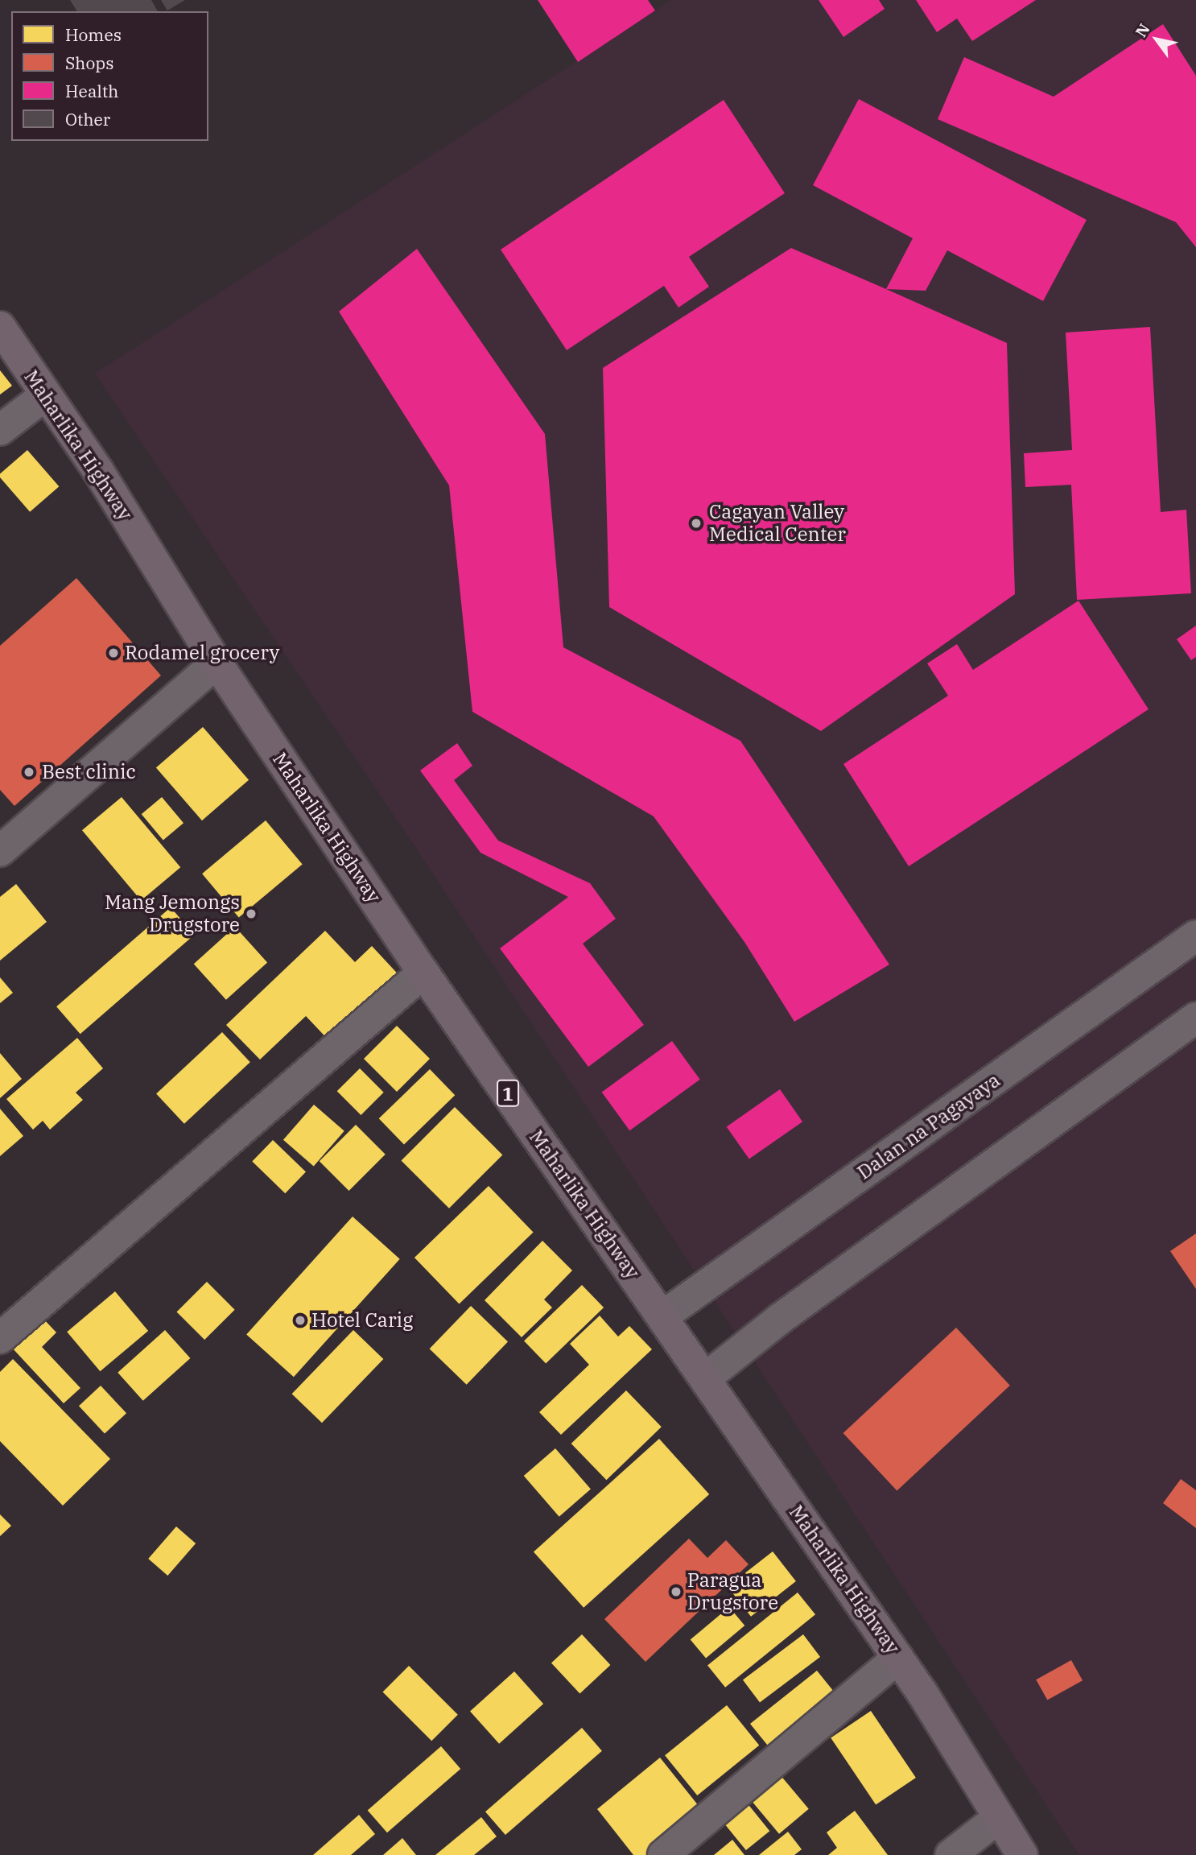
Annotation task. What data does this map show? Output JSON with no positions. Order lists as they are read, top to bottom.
{
  "streets": {
    "highway": ["Maharlika Highway", "1"],
    "street": ["Dalan na Pagayaya"]
  },
  "crossings": [
    ["Maharlika Highway", "Dalan na Pagayaya"]
  ],
  "places": [
    "Cagayan Valley Medical Center",
    "Rodamel grocery",
    "Best clinic",
    "Mang Jemongs Drugstore",
    "Hotel Carig",
    "Paragua Drugstore"
  ],
  "legend": [
    "Homes",
    "Shops",
    "Health",
    "Other"
  ],
  "north": "top left"
}
